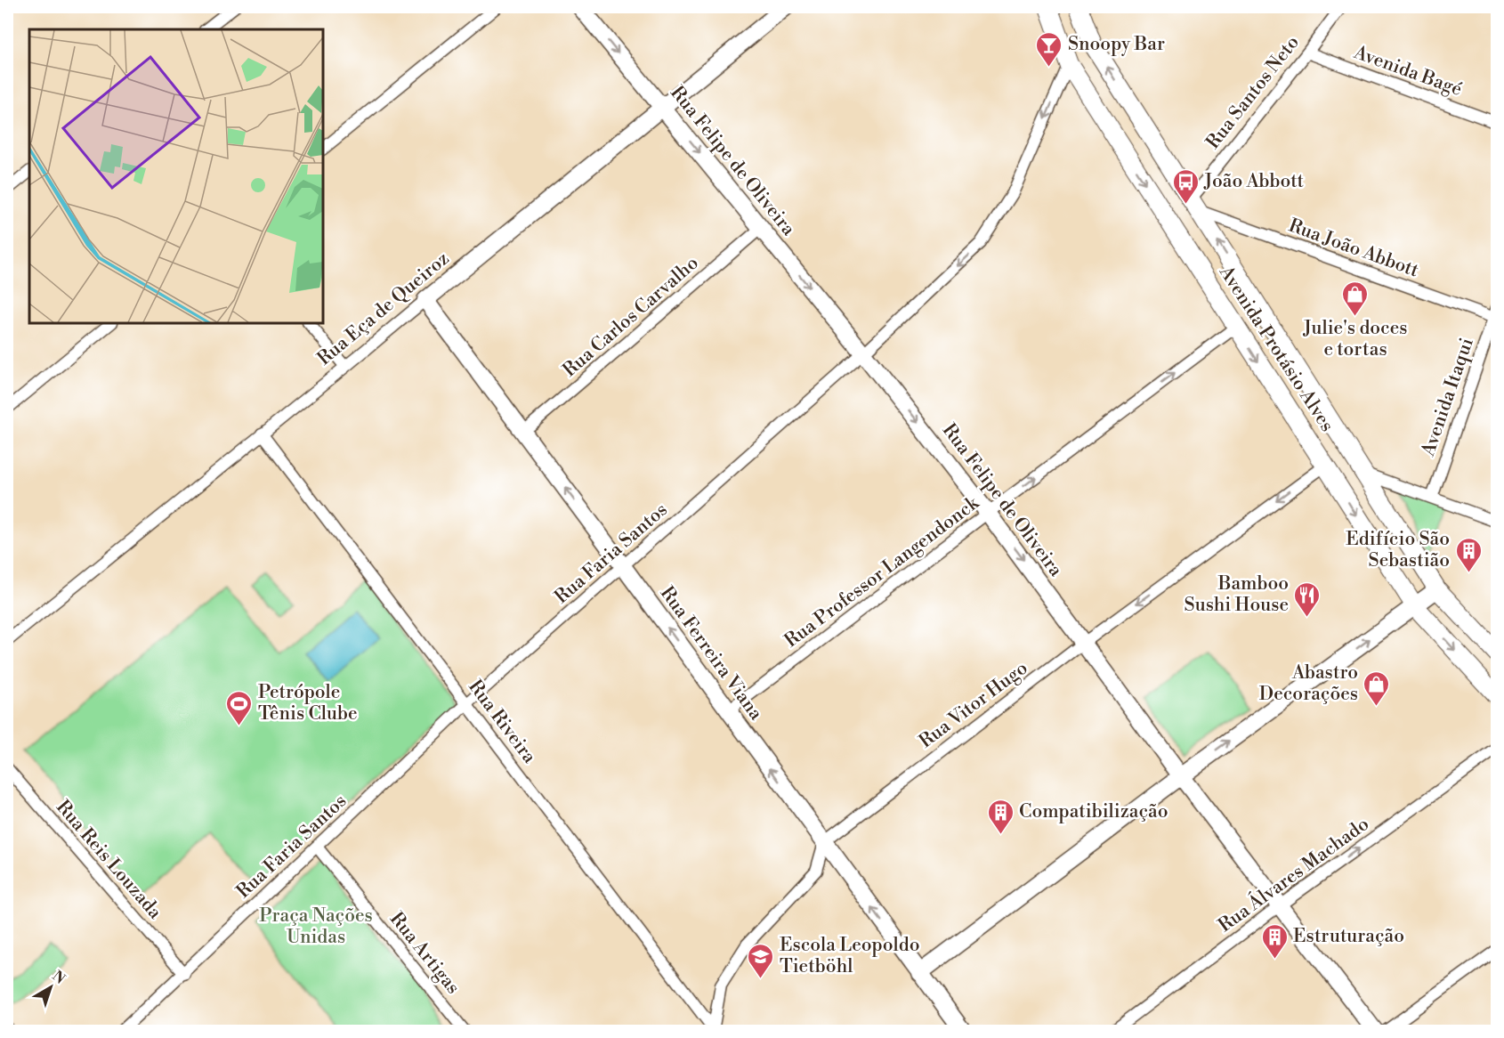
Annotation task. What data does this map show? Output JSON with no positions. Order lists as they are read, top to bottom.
{
  "streets": {
    "main road": ["Avenida Protásio Alves"],
    "street": [
      "Avenida Bagé",
      "Rua Santos Neto",
      "Rua Felipe de Oliveira",
      "Rua João Abbott",
      "Rua Eça de Queiroz",
      "Rua Carlos Carvalho",
      "Avenida Itaqui",
      "Rua Faria Santos",
      "Rua Professor Langendonck",
      "Rua Ferreira Viana",
      "Rua Vitor Hugo",
      "Rua Riveira",
      "Rua Reis Louzada",
      "Rua Álvares Machado",
      "Rua Artigas"
    ]
  },
  "crossings": [
    ["Avenida Bagé", "Rua Santos Neto"],
    ["Rua Santos Neto", "Rua João Abbott"],
    ["Rua Santos Neto", "Avenida Protásio Alves"],
    ["Rua Felipe de Oliveira", "Rua Eça de Queiroz"],
    ["Rua Felipe de Oliveira", "Rua Carlos Carvalho"],
    ["Rua Felipe de Oliveira", "Rua Faria Santos"],
    ["Rua Felipe de Oliveira", "Rua Professor Langendonck"],
    ["Rua Felipe de Oliveira", "Rua Vitor Hugo"],
    ["Rua Felipe de Oliveira", "Rua Álvares Machado"],
    ["Rua João Abbott", "Avenida Protásio Alves"],
    ["Rua João Abbott", "Avenida Itaqui"],
    ["Rua Eça de Queiroz", "Rua Ferreira Viana"],
    ["Rua Eça de Queiroz", "Rua Riveira"],
    ["Rua Carlos Carvalho", "Rua Ferreira Viana"],
    ["Avenida Protásio Alves", "Rua Faria Santos"],
    ["Avenida Protásio Alves", "Rua Professor Langendonck"],
    ["Avenida Protásio Alves", "Rua Vitor Hugo"],
    ["Rua Faria Santos", "Rua Ferreira Viana"],
    ["Rua Faria Santos", "Rua Riveira"],
    ["Rua Faria Santos", "Rua Reis Louzada"],
    ["Rua Faria Santos", "Rua Artigas"],
    ["Rua Professor Langendonck", "Rua Ferreira Viana"],
    ["Rua Ferreira Viana", "Rua Vitor Hugo"]
  ],
  "one_way": [
    "Rua Felipe de Oliveira",
    "Rua Professor Langendonck",
    "Rua Ferreira Viana",
    "Rua Vitor Hugo",
    "Rua Álvares Machado"
  ],
  "parks": ["Praça Nações Unidas"],
  "places": {
    "bar": ["Snoopy Bar"],
    "bus stop": ["João Abbott"],
    "shop": ["Julie's doces e tortas", "Abastro Decorações"],
    "building": ["Edifício São Sebastião", "Compatibilização", "Estruturação"],
    "restaurant": ["Bamboo Sushi House"],
    "sports": ["Petrópole Tênis Clube"],
    "school or university": ["Escola Leopoldo Tietböhl"]
  },
  "north": "top right"
}
